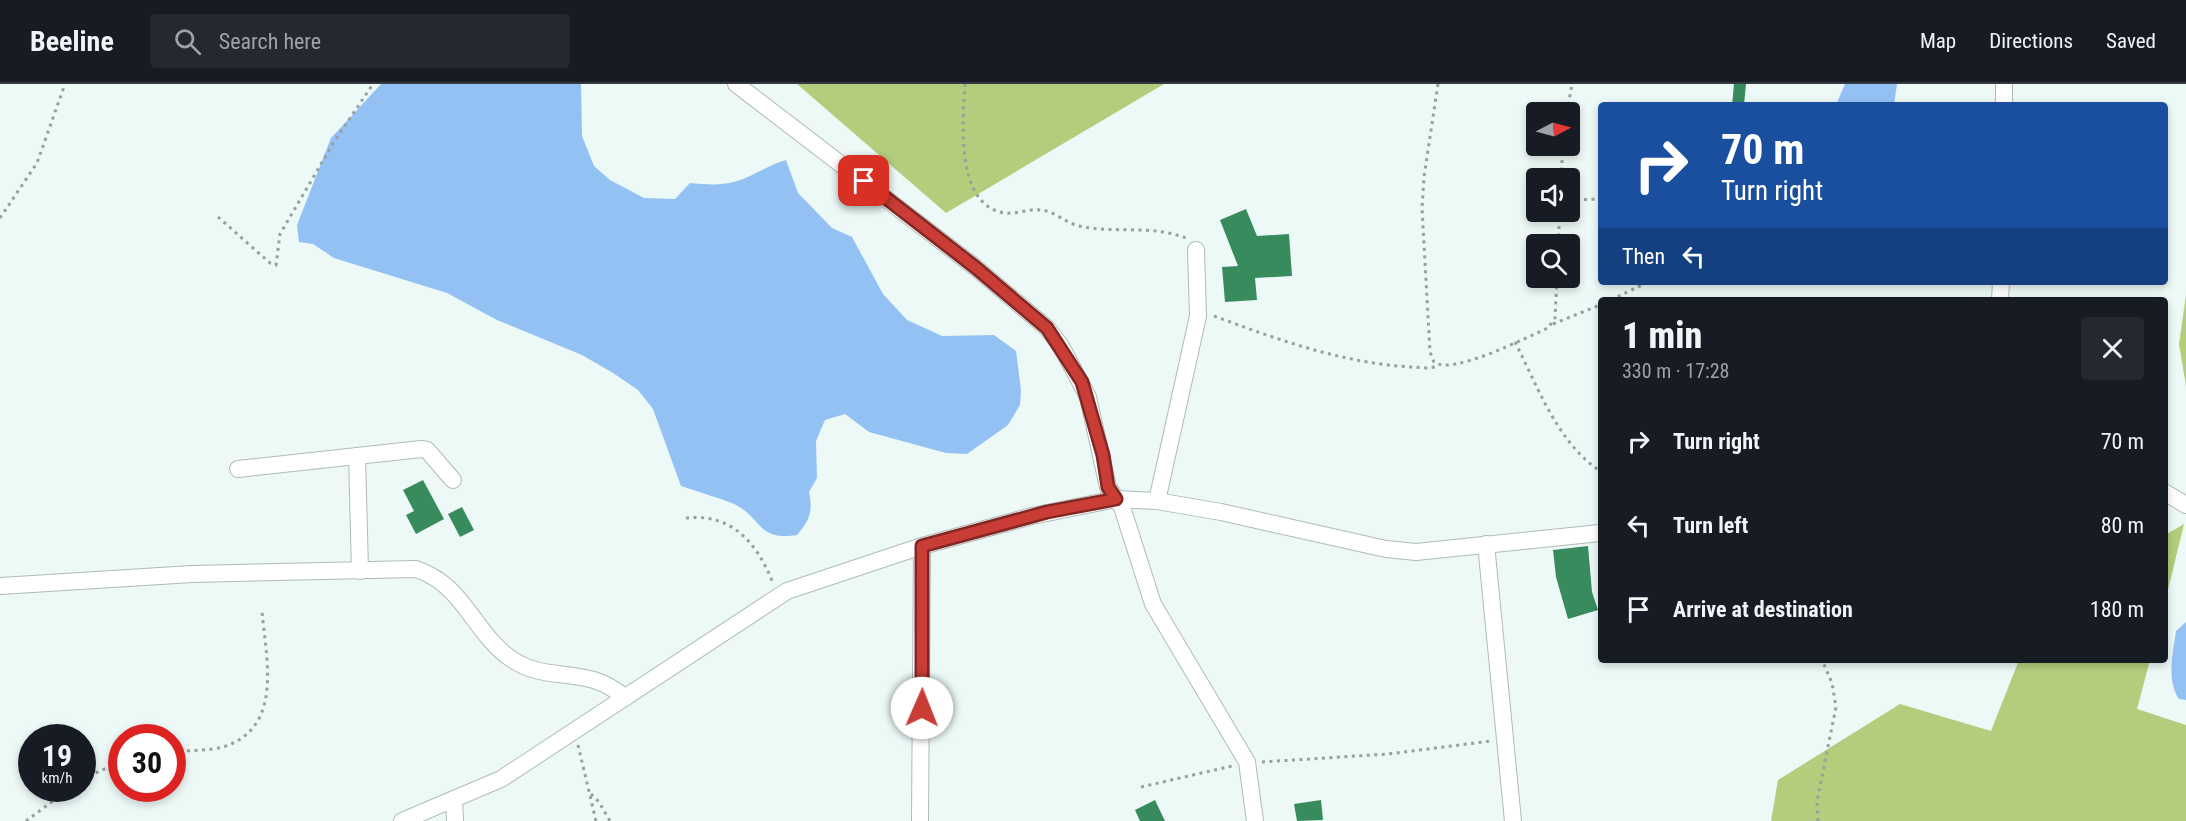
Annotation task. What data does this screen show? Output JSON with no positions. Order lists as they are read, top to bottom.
{
  "north": "right",
  "page": {
    "header": "Beeline",
    "search": "Search here",
    "nav": ["Map", "Directions", "Saved"],
    "turn": ["70 m", "Turn right"],
    "then": "Then",
    "heading": ["1 min", "330 m · 17:28"],
    "list": [
      {
        "name": "Turn right",
        "value": "70 m"
      },
      {
        "name": "Turn left",
        "value": "80 m"
      },
      {
        "name": "Arrive at destination",
        "value": "180 m"
      }
    ],
    "speed": "19 km/h",
    "limit": "30"
  }
}
